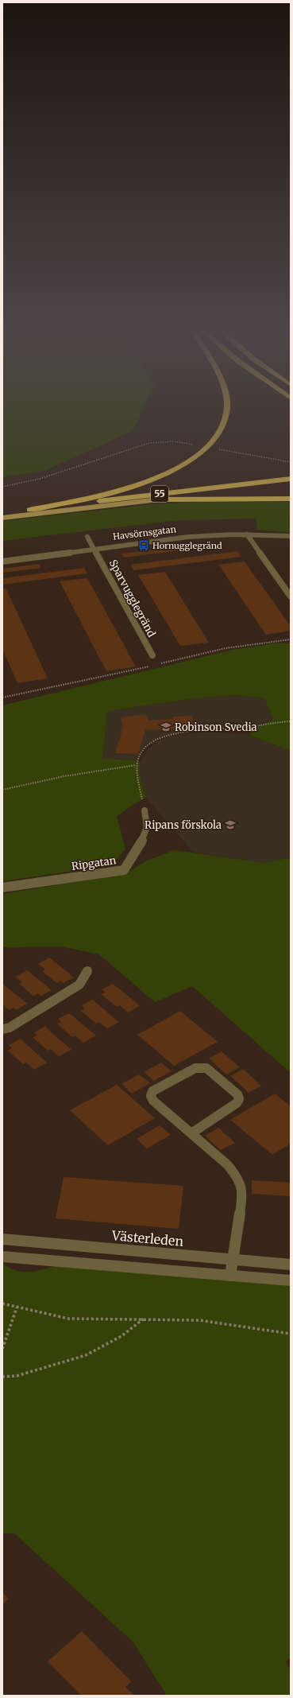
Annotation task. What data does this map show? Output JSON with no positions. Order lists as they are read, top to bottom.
{
  "streets": {
    "highway": ["55"],
    "street": [
      "Havsörnsgatan",
      "Sparvugglegränd",
      "Ripgatan",
      "Västerleden"
    ]
  },
  "crossings": [
    ["Havsörnsgatan", "Sparvugglegränd"]
  ],
  "places": {
    "bus stop": ["Hornugglegränd"],
    "school or university": ["Robinson Svedia", "Ripans förskola"]
  }
}
